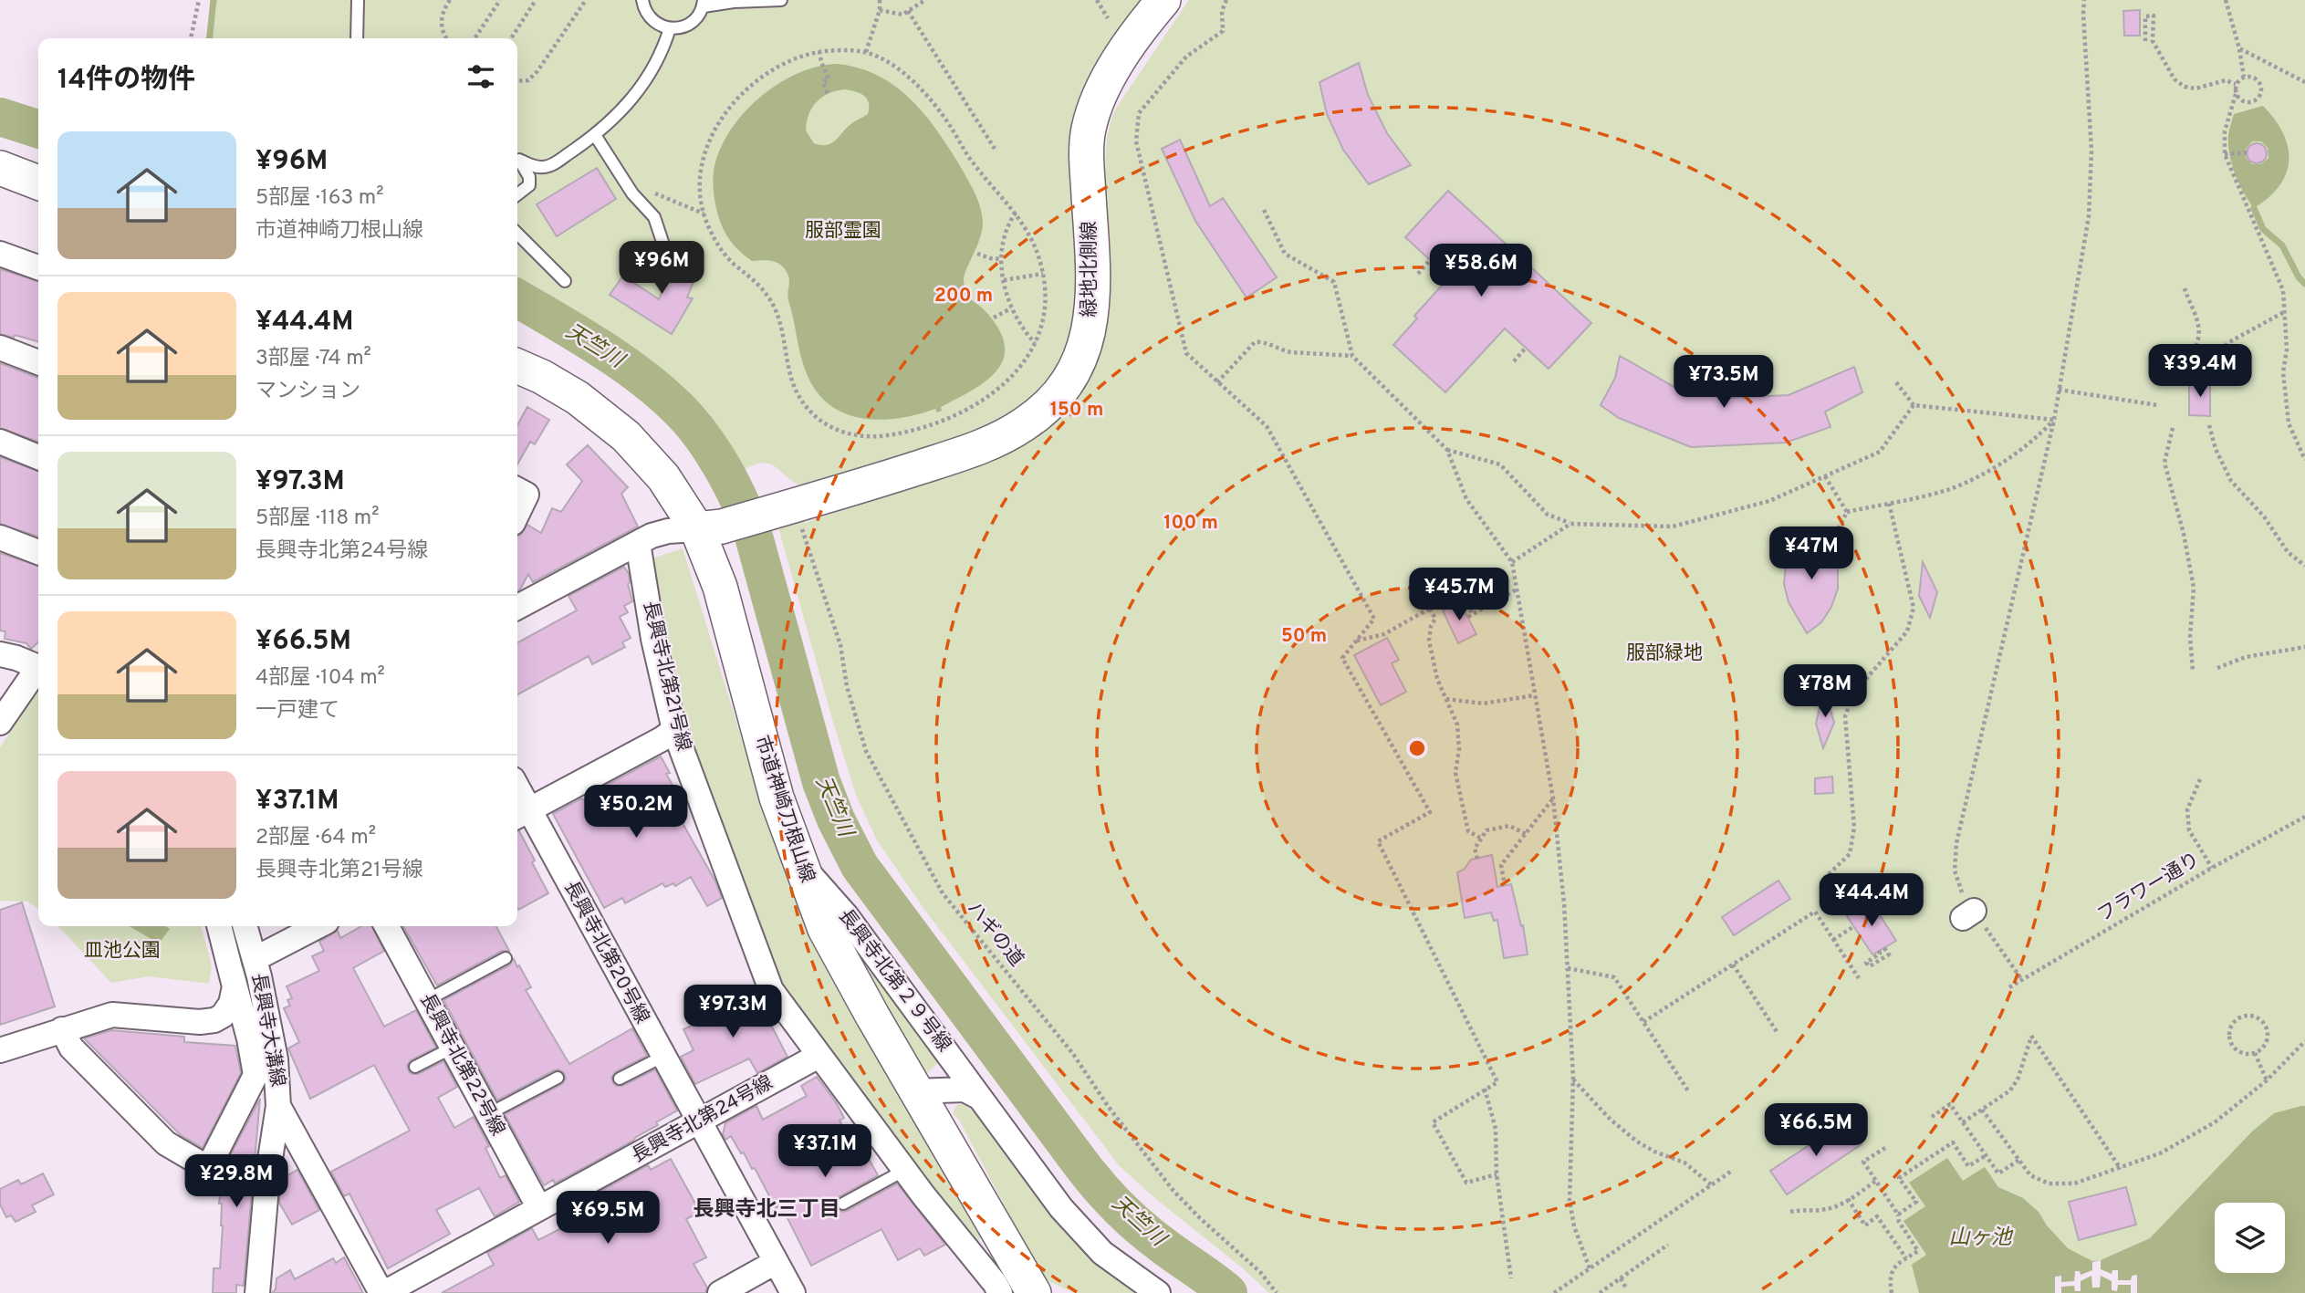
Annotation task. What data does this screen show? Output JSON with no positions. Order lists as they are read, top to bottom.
{
  "streets": {
    "street": [
      "緑地北側線",
      "長興寺北第21号線",
      "市道神崎刀根山線",
      "長興寺北第20号線",
      "長興寺北第２９号線",
      "長興寺大溝線",
      "長興寺北第22号線",
      "長興寺北第24号線"
    ],
    "path": ["フラワー通り", "ハギの道"]
  },
  "crossings": [
    ["緑地北側線", "市道神崎刀根山線"],
    ["長興寺北第21号線", "市道神崎刀根山線"],
    ["長興寺北第21号線", "長興寺北第24号線"],
    ["市道神崎刀根山線", "長興寺北第２９号線"],
    ["長興寺北第20号線", "長興寺北第24号線"],
    ["長興寺北第22号線", "長興寺北第24号線"]
  ],
  "districts": ["長興寺北三丁目"],
  "water": ["天竺川", "山ヶ池"],
  "parks": ["服部霊園", "服部緑地", "皿池公園"],
  "page": {
    "heading": "14件の物件",
    "list": [
      {
        "name": "¥96M",
        "note": "5部屋 · 163 m² · 市道神崎刀根山線"
      },
      {
        "name": "¥44.4M",
        "note": "3部屋 · 74 m² · マンション"
      },
      {
        "name": "¥97.3M",
        "note": "5部屋 · 118 m² · 長興寺北第24号線"
      },
      {
        "name": "¥66.5M",
        "note": "4部屋 · 104 m² · 一戸建て"
      },
      {
        "name": "¥37.1M",
        "note": "2部屋 · 64 m² · 長興寺北第21号線"
      }
    ],
    "price": [
      "¥96M",
      "¥58.6M",
      "¥39.4M",
      "¥73.5M",
      "¥47M",
      "¥45.7M",
      "¥78M",
      "¥50.2M",
      "¥44.4M",
      "¥97.3M",
      "¥66.5M",
      "¥37.1M",
      "¥29.8M",
      "¥69.5M"
    ]
  },
  "rings": [
    "200 m",
    "150 m",
    "100 m",
    "50 m"
  ]
}
